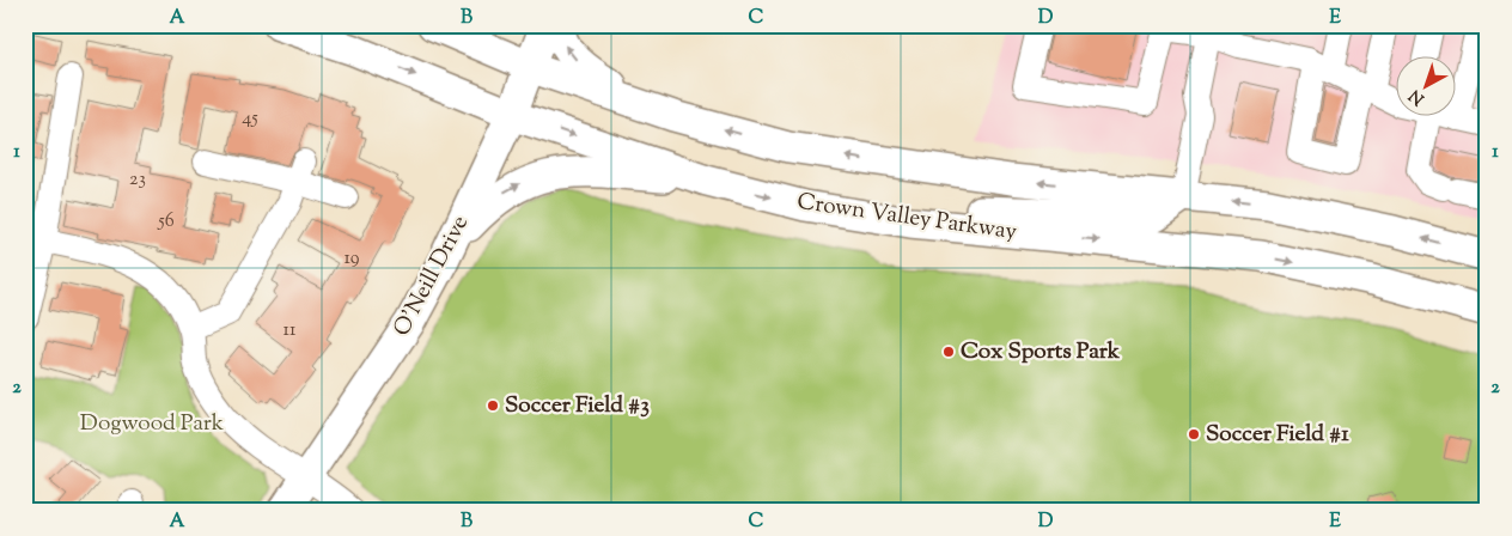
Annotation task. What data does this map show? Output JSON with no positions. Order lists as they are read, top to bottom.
{
  "streets": {
    "main road": ["Crown Valley Parkway", "O'Neill Drive"]
  },
  "crossings": [
    ["Crown Valley Parkway", "O'Neill Drive"]
  ],
  "parks": ["Dogwood Park"],
  "places": ["Cox Sports Park", "Soccer Field #3", "Soccer Field #1"],
  "house_numbers": [
    "45",
    "23",
    "56",
    "19",
    "11"
  ],
  "north": "bottom left",
  "grid": {
    "columns": [
      "A",
      "B",
      "C",
      "D",
      "E"
    ],
    "rows": ["1", "2"]
  }
}
